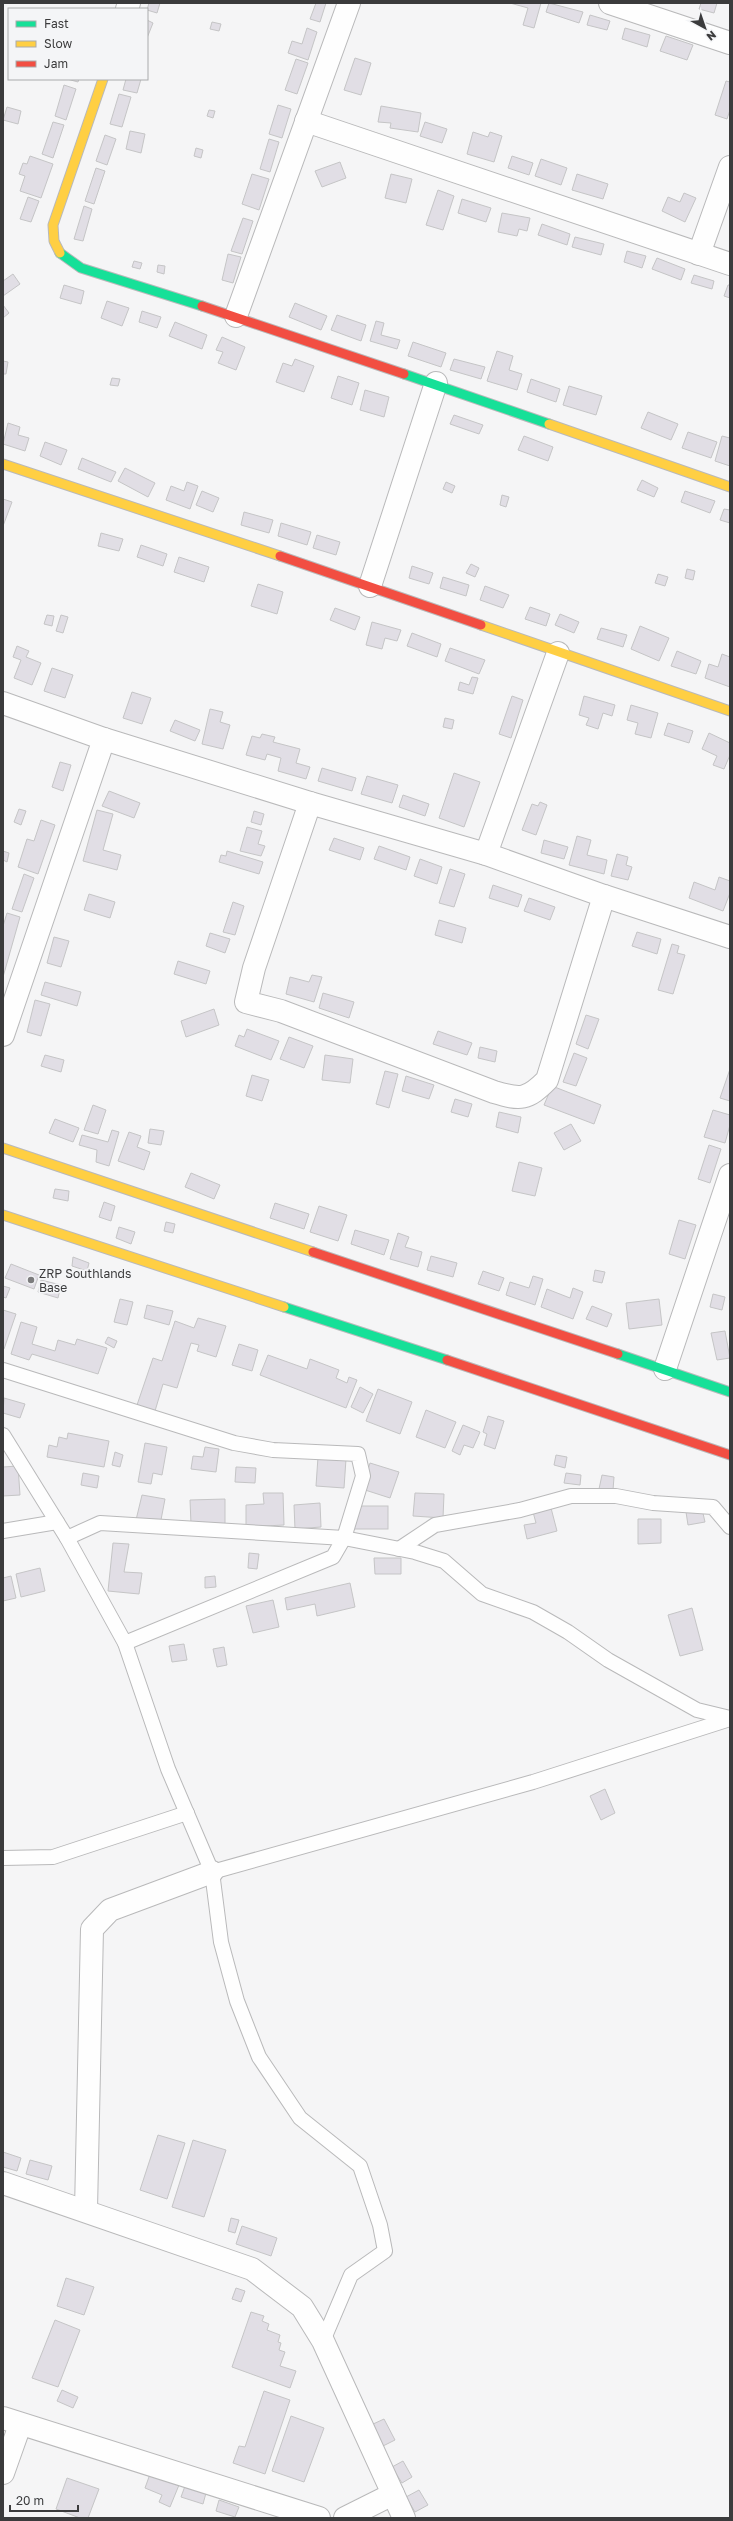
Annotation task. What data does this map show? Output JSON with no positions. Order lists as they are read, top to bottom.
{
  "places": ["ZRP Southlands Base"],
  "legend": ["Fast", "Slow", "Jam"],
  "scale_bar": "20 m",
  "north": "bottom right"
}
